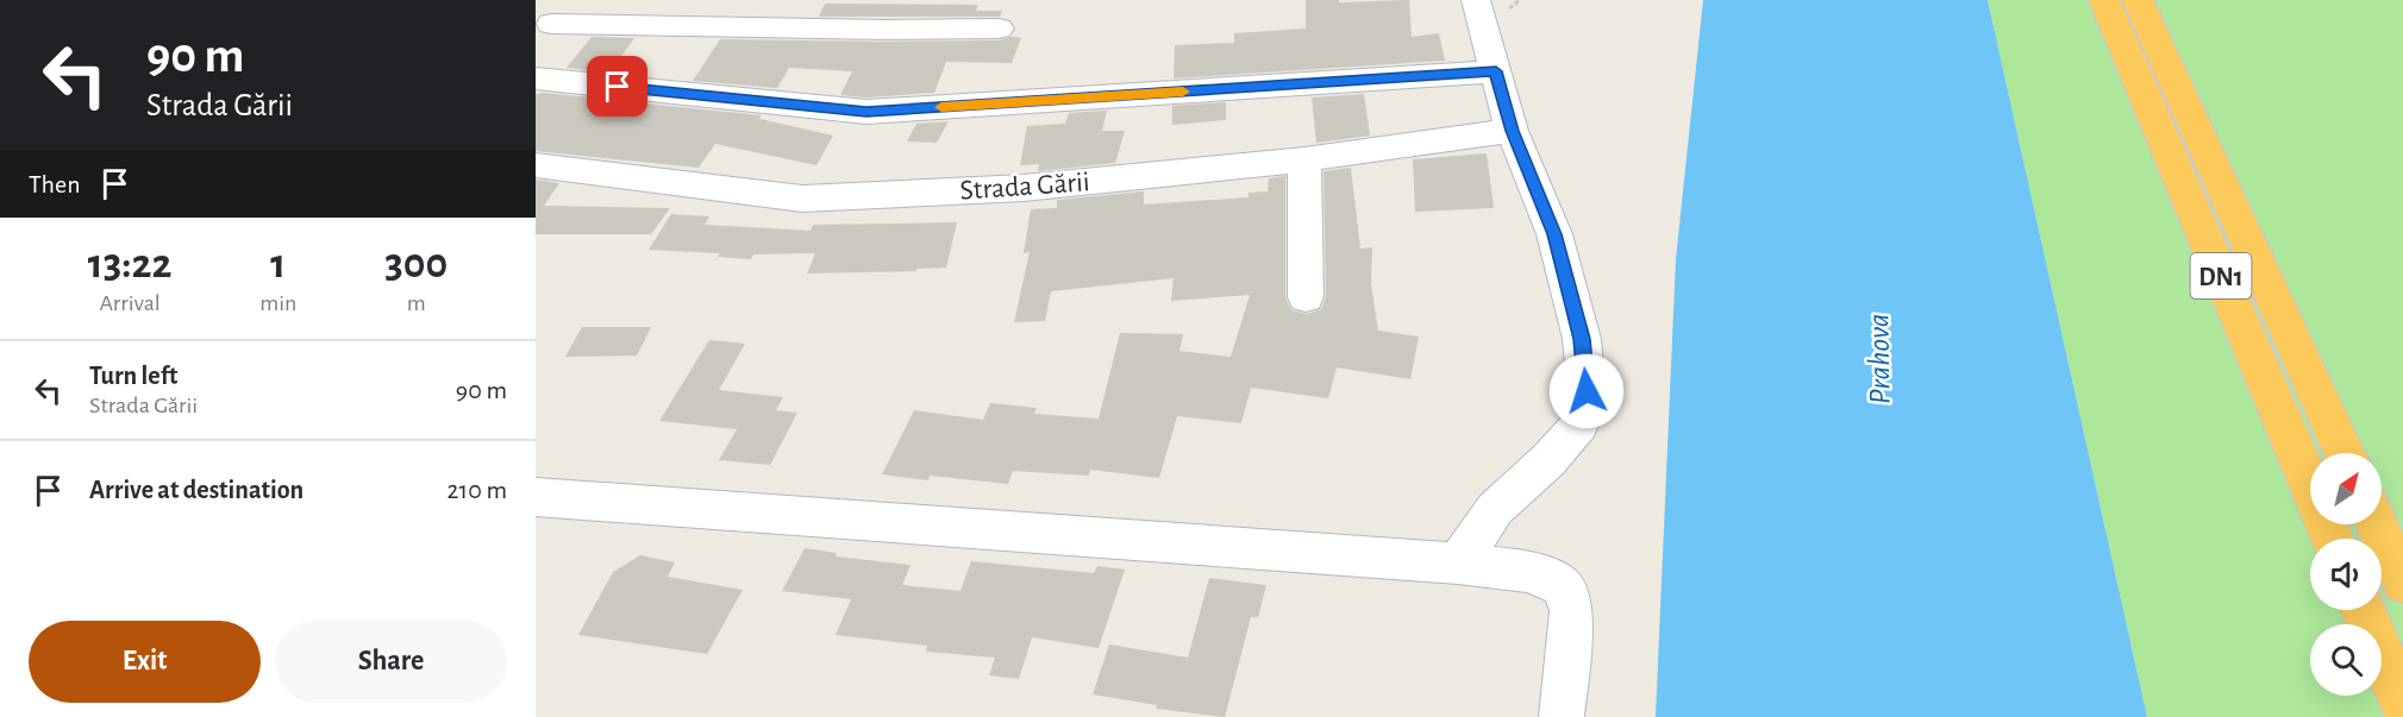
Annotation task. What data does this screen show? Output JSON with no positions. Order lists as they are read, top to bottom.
{
  "streets": {
    "highway": ["DN1"],
    "street": ["Strada Gării"]
  },
  "water": ["Prahova"],
  "north": "top right",
  "page": {
    "turn": ["90 m", "Strada Gării"],
    "then": "Then",
    "eta": [
      "13:22",
      "Arrival",
      "1",
      "min",
      "300",
      "m"
    ],
    "list": [
      {
        "name": "Turn left",
        "note": "Strada Gării",
        "value": "90 m"
      },
      {
        "name": "Arrive at destination",
        "value": "210 m"
      }
    ],
    "buttons": ["Exit", "Share"]
  }
}
